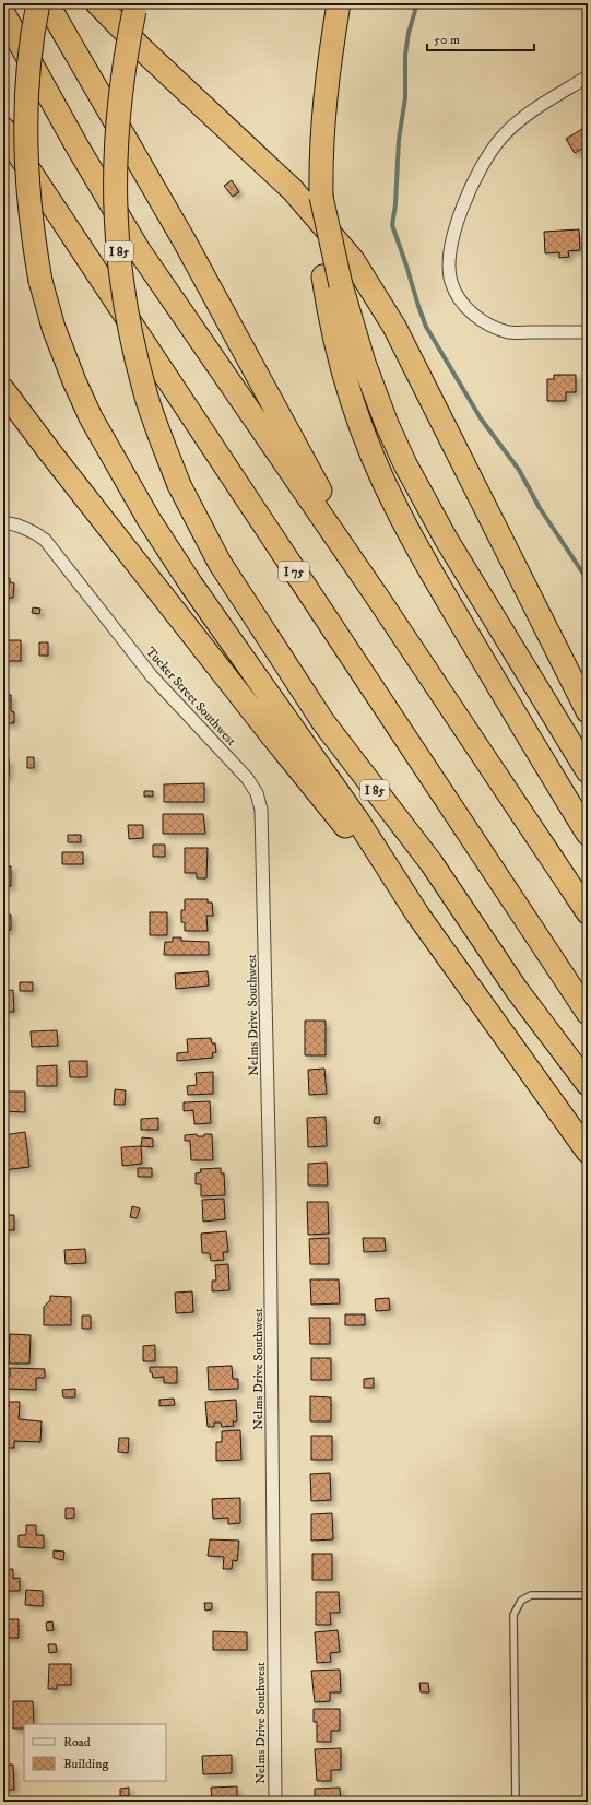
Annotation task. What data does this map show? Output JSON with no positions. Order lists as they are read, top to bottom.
{
  "streets": {
    "highway": ["I 85", "I 75"],
    "street": ["Tucker Street Southwest", "Nelms Drive Southwest"]
  },
  "crossings": [
    ["Tucker Street Southwest", "Nelms Drive Southwest"]
  ],
  "legend": ["Road", "Building"],
  "scale_bar": "50 m"
}
